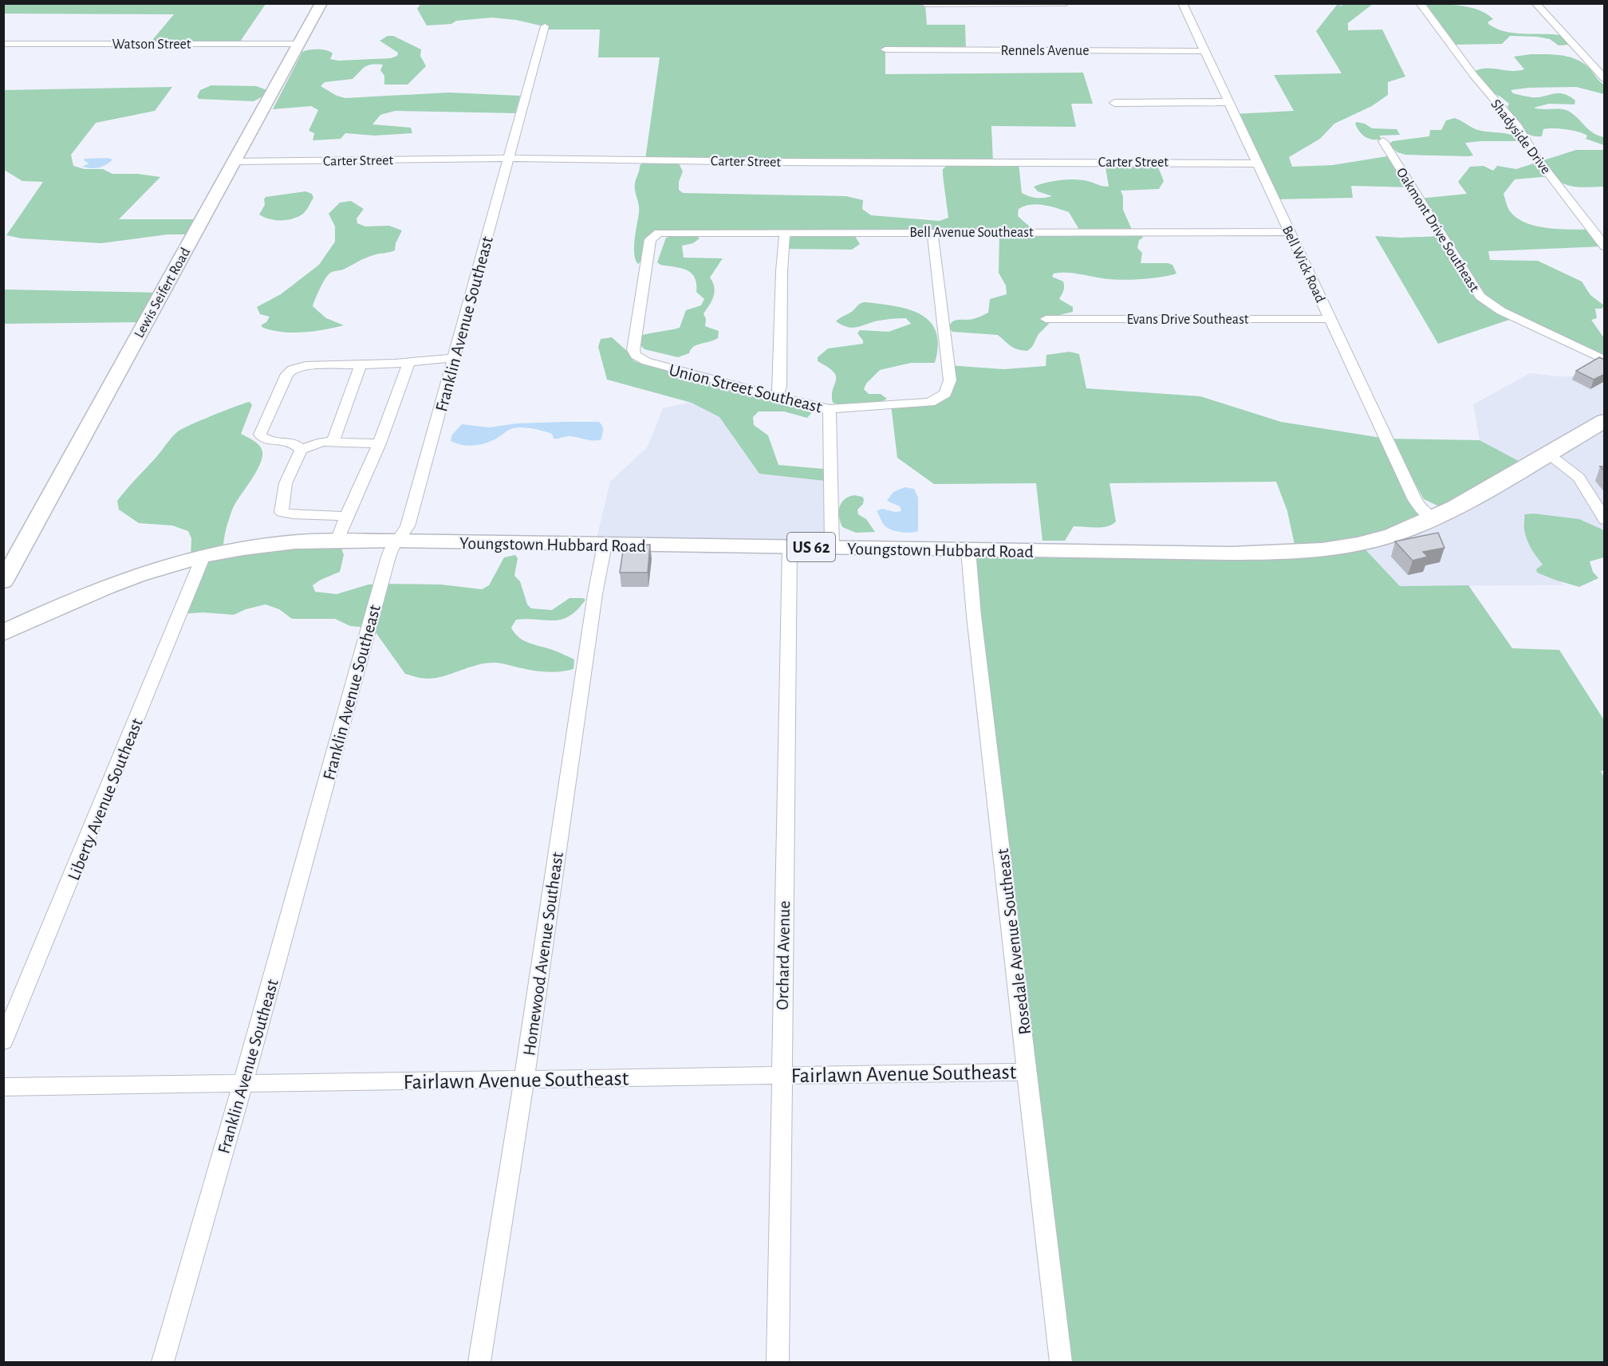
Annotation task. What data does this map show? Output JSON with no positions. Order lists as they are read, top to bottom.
{
  "streets": {
    "main road": ["Youngstown Hubbard Road", "US 62"],
    "street": [
      "Watson Street",
      "Rennels Avenue",
      "Shadyside Drive",
      "Carter Street",
      "Oakmont Drive Southeast",
      "Bell Avenue Southeast",
      "Bell Wick Road",
      "Lewis Seifert Road",
      "Evans Drive Southeast",
      "Franklin Avenue Southeast",
      "Union Street Southeast",
      "Liberty Avenue Southeast",
      "Rosedale Avenue Southeast",
      "Homewood Avenue Southeast",
      "Orchard Avenue",
      "Fairlawn Avenue Southeast"
    ]
  },
  "crossings": [
    ["Watson Street", "Lewis Seifert Road"],
    ["Rennels Avenue", "Bell Wick Road"],
    ["Carter Street", "Bell Wick Road"],
    ["Carter Street", "Lewis Seifert Road"],
    ["Carter Street", "Franklin Avenue Southeast"],
    ["Bell Avenue Southeast", "Bell Wick Road"],
    ["Bell Avenue Southeast", "Union Street Southeast"],
    ["Bell Wick Road", "Evans Drive Southeast"],
    ["Bell Wick Road", "Youngstown Hubbard Road"],
    ["Franklin Avenue Southeast", "Youngstown Hubbard Road"],
    ["Franklin Avenue Southeast", "Fairlawn Avenue Southeast"],
    ["Youngstown Hubbard Road", "Liberty Avenue Southeast"],
    ["Youngstown Hubbard Road", "Rosedale Avenue Southeast"],
    ["Youngstown Hubbard Road", "Homewood Avenue Southeast"],
    ["Youngstown Hubbard Road", "Orchard Avenue"],
    ["Rosedale Avenue Southeast", "Fairlawn Avenue Southeast"],
    ["Homewood Avenue Southeast", "Fairlawn Avenue Southeast"],
    ["Orchard Avenue", "Fairlawn Avenue Southeast"]
  ]
}
